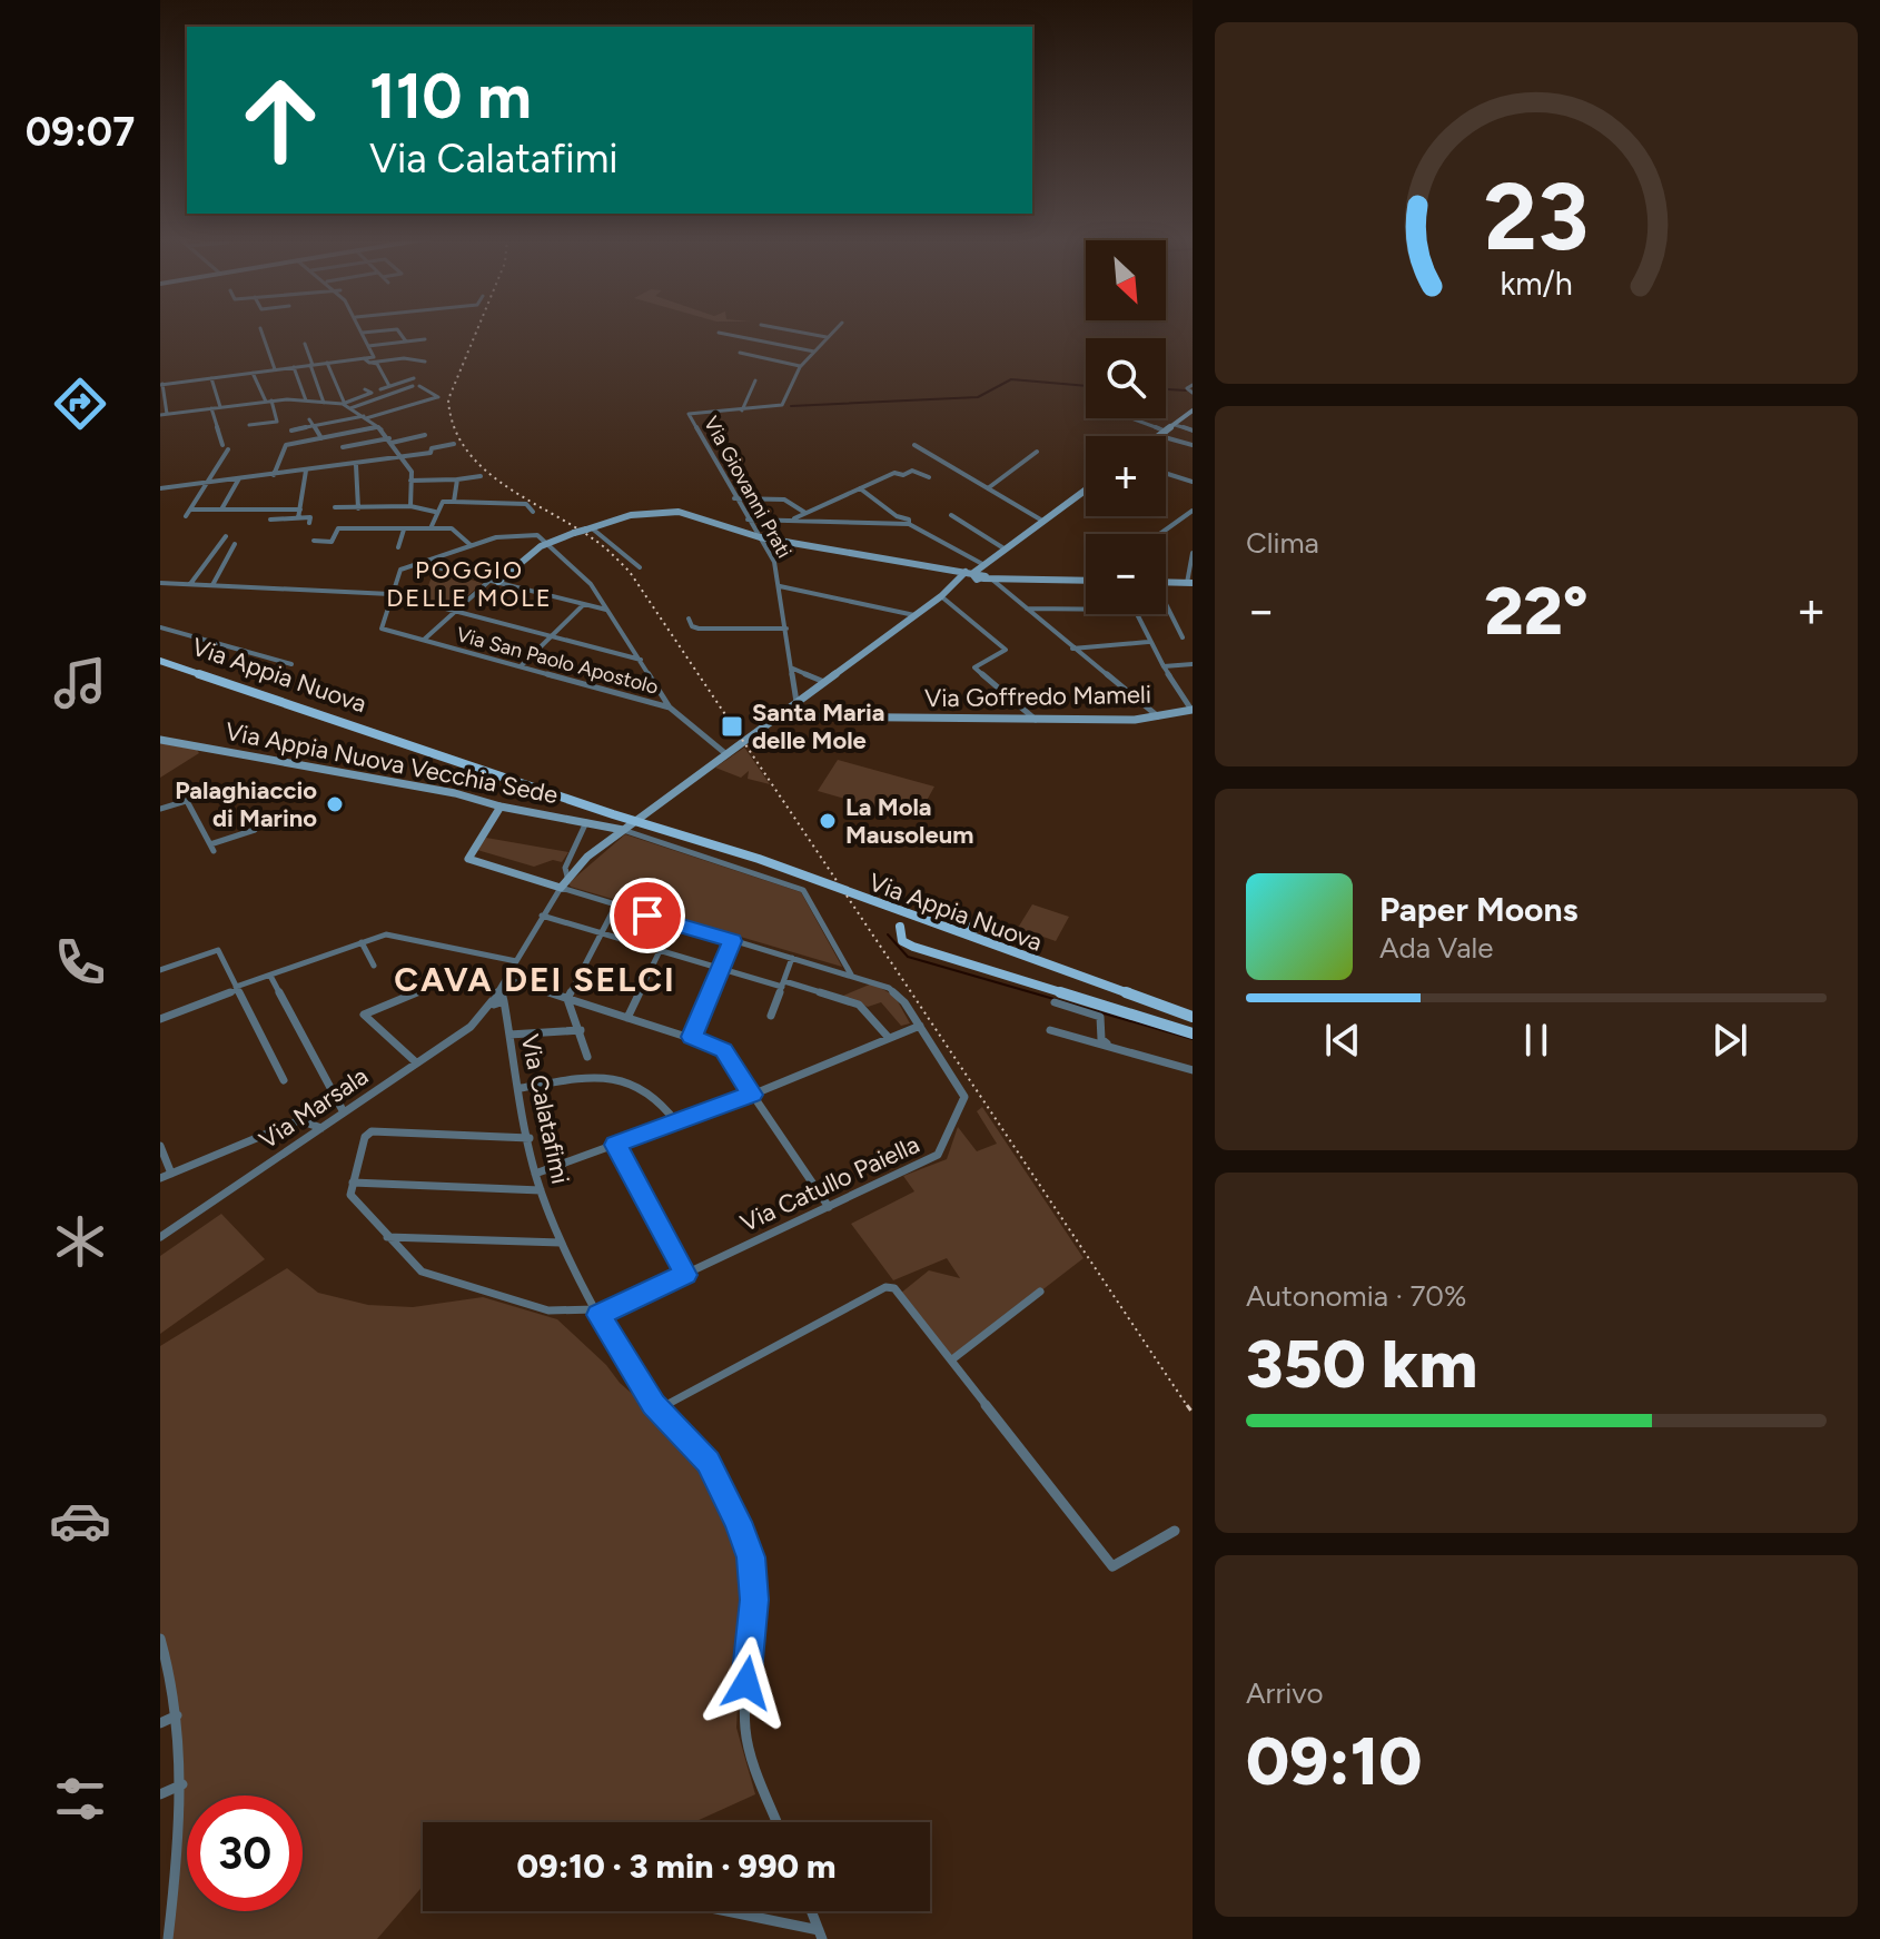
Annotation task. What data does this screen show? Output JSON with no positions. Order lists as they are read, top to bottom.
{
  "streets": {
    "main road": ["Via Appia Nuova"],
    "street": [
      "Via Giovanni Prati",
      "Via San Paolo Apostolo",
      "Via Goffredo Mameli",
      "Via Appia Nuova Vecchia Sede",
      "Via Marsala",
      "Via Calatafimi",
      "Via Catullo Paiella"
    ]
  },
  "crossings": [
    ["Via Marsala", "Via Calatafimi"],
    ["Via Calatafimi", "Via Catullo Paiella"]
  ],
  "districts": ["POGGIO DELLE MOLE", "CAVA DEI SELCI"],
  "places": {
    "transit": ["Santa Maria delle Mole"],
    "other": ["Palaghiaccio di Marino", "La Mola Mausoleum"]
  },
  "north": "bottom right",
  "page": {
    "tabs": "09:07",
    "turn": ["110 m", "Via Calatafimi"],
    "map_buttons": ["+", "−"],
    "tile": [
      "Clima",
      ["Autonomia · 70%", "350 km"],
      ["Arrivo", "09:10"]
    ],
    "heat": ["−", "22°", "+"],
    "song": ["Paper Moons", "Ada Vale"],
    "limit": "30",
    "trip": "09:10 · 3 min · 990 m",
    "gauge": ["23", "km/h"]
  }
}
